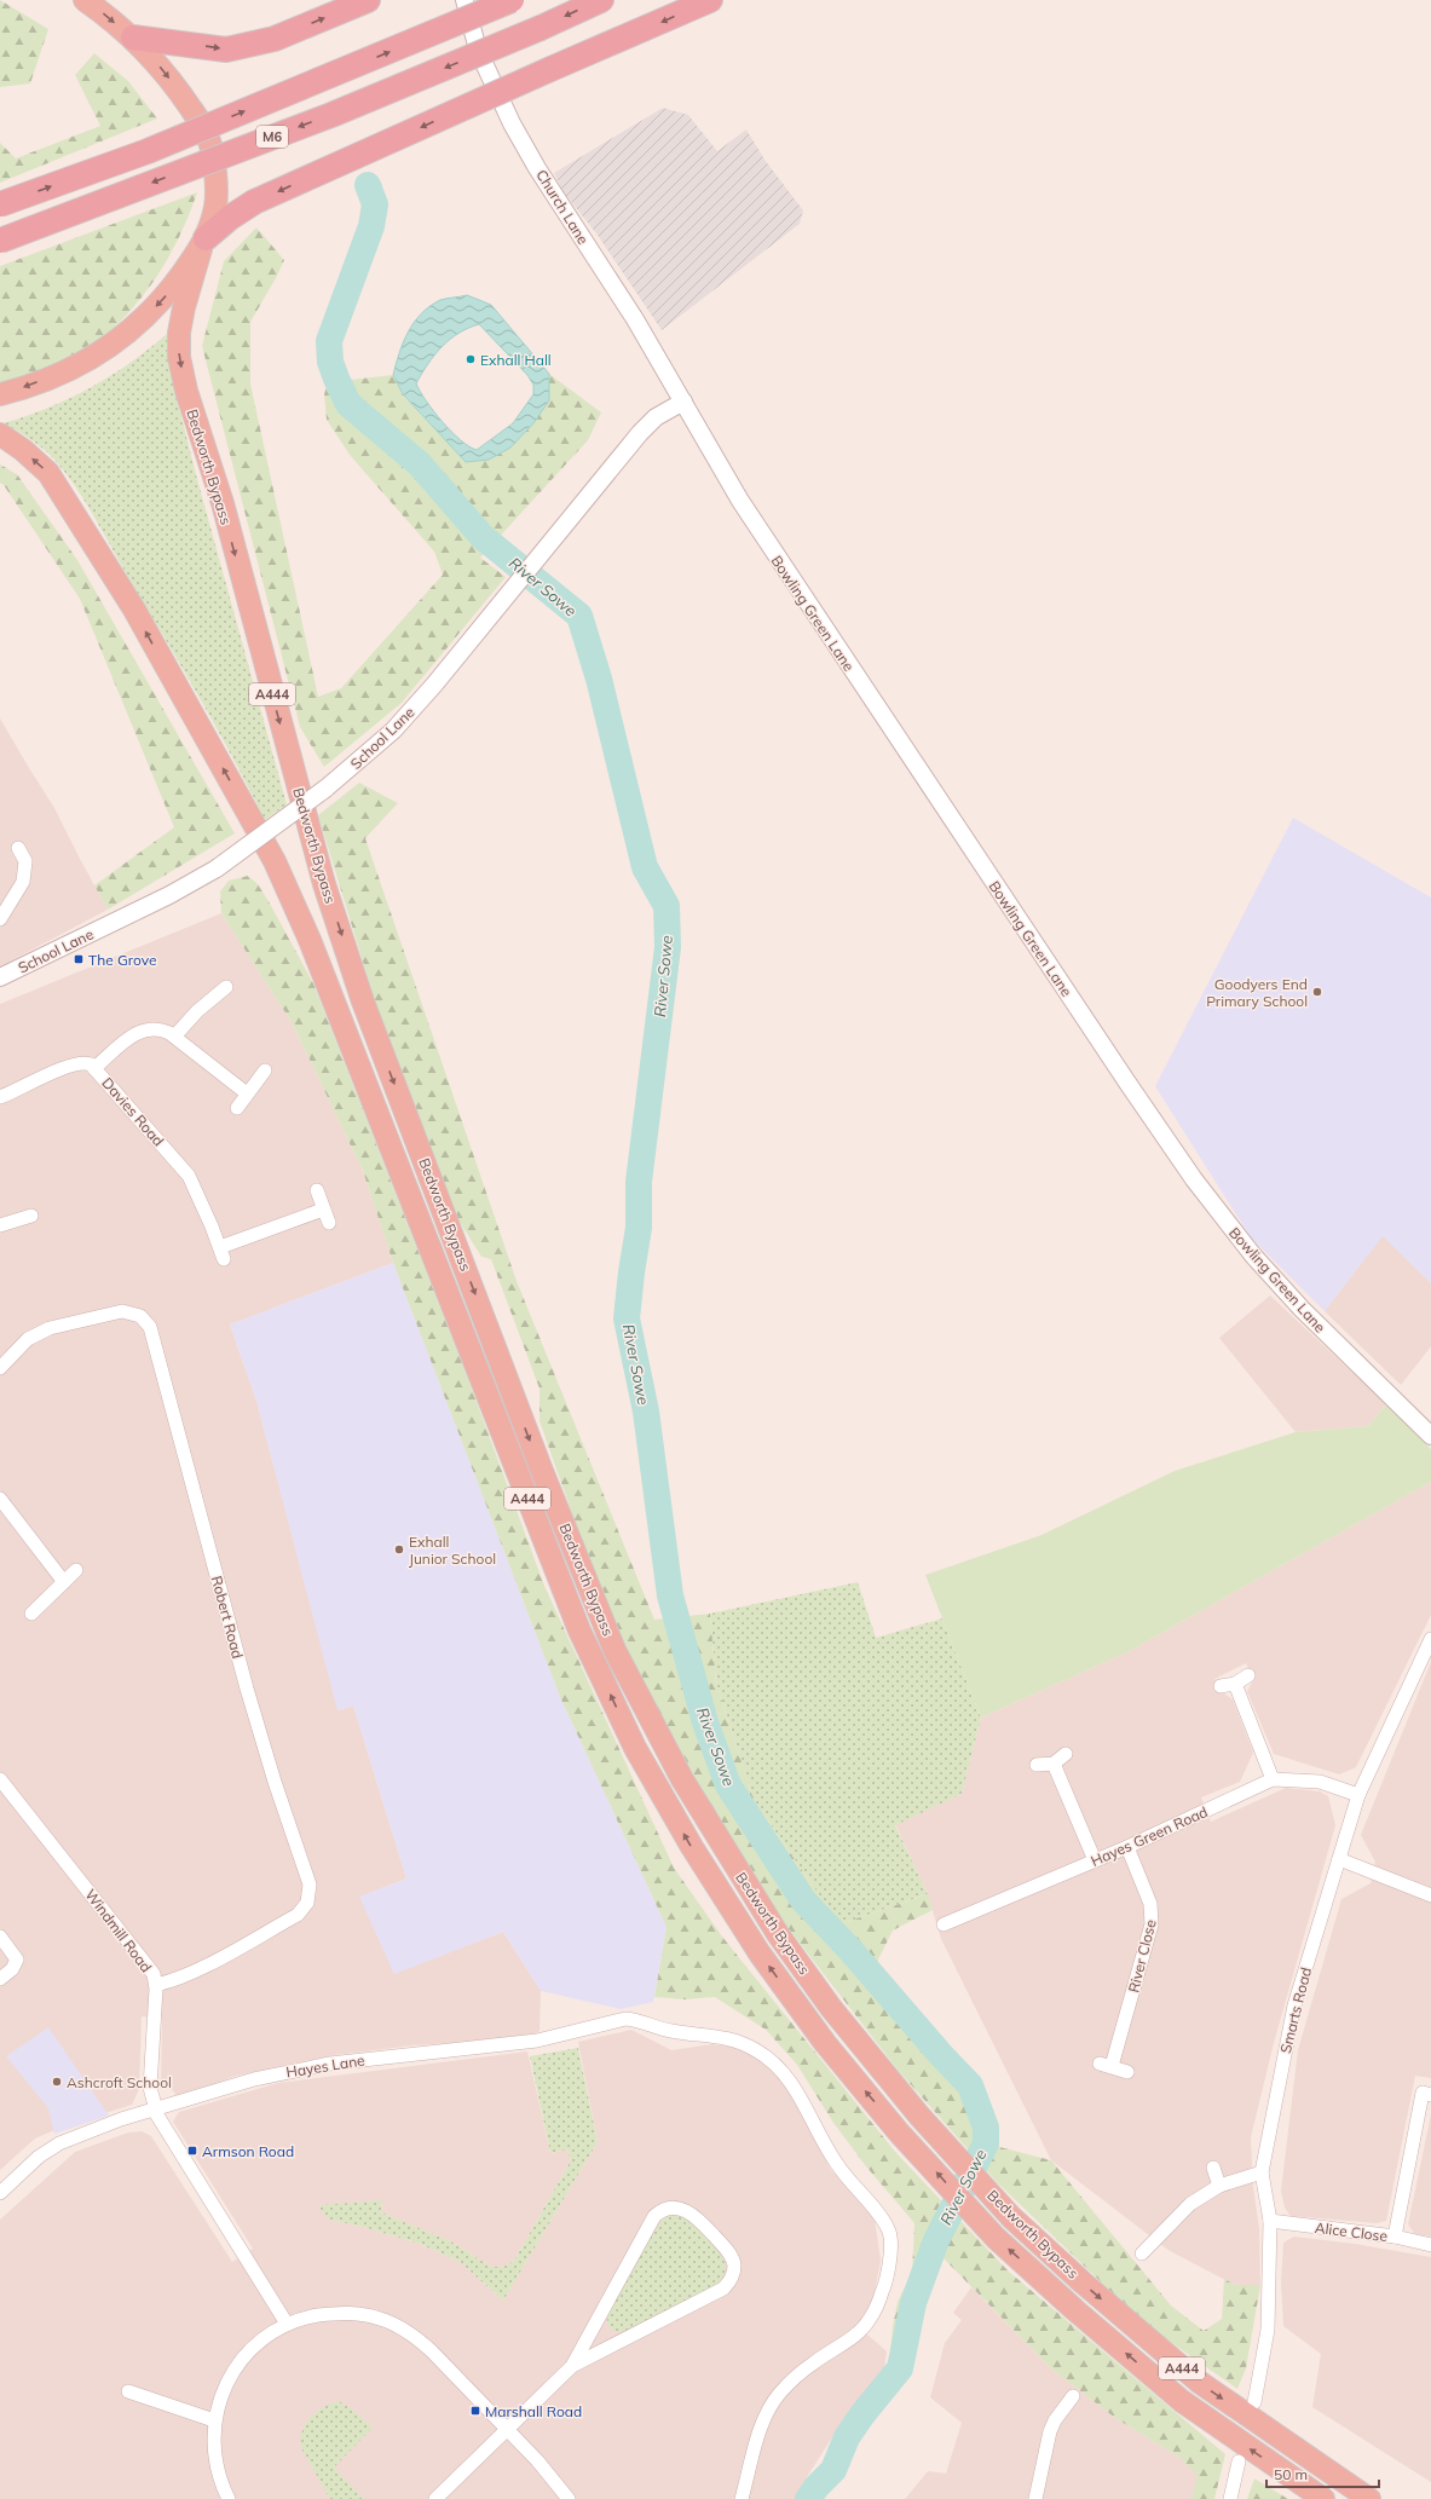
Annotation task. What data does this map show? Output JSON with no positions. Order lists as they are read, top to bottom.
{
  "streets": {
    "highway": ["M6", "Bedworth Bypass", "A444"],
    "street": [
      "Church Lane",
      "Bowling Green Lane",
      "School Lane",
      "Davies Road",
      "Robert Road",
      "Hayes Green Road",
      "Windmill Road",
      "River Close",
      "Smarts Road",
      "Hayes Lane",
      "Alice Close"
    ]
  },
  "crossings": [
    ["Church Lane", "Bowling Green Lane"],
    ["Church Lane", "School Lane"],
    ["Bowling Green Lane", "School Lane"],
    ["Robert Road", "Windmill Road"],
    ["Hayes Green Road", "River Close"],
    ["Hayes Green Road", "Smarts Road"],
    ["Windmill Road", "Hayes Lane"],
    ["Smarts Road", "Alice Close"]
  ],
  "water": ["River Sowe"],
  "places": {
    "other": [
      "Exhall Hall",
      "Goodyers End Primary School",
      "Exhall Junior School",
      "Ashcroft School"
    ],
    "transit": ["The Grove", "Armson Road", "Marshall Road"]
  },
  "scale_bar": "50 m"
}
